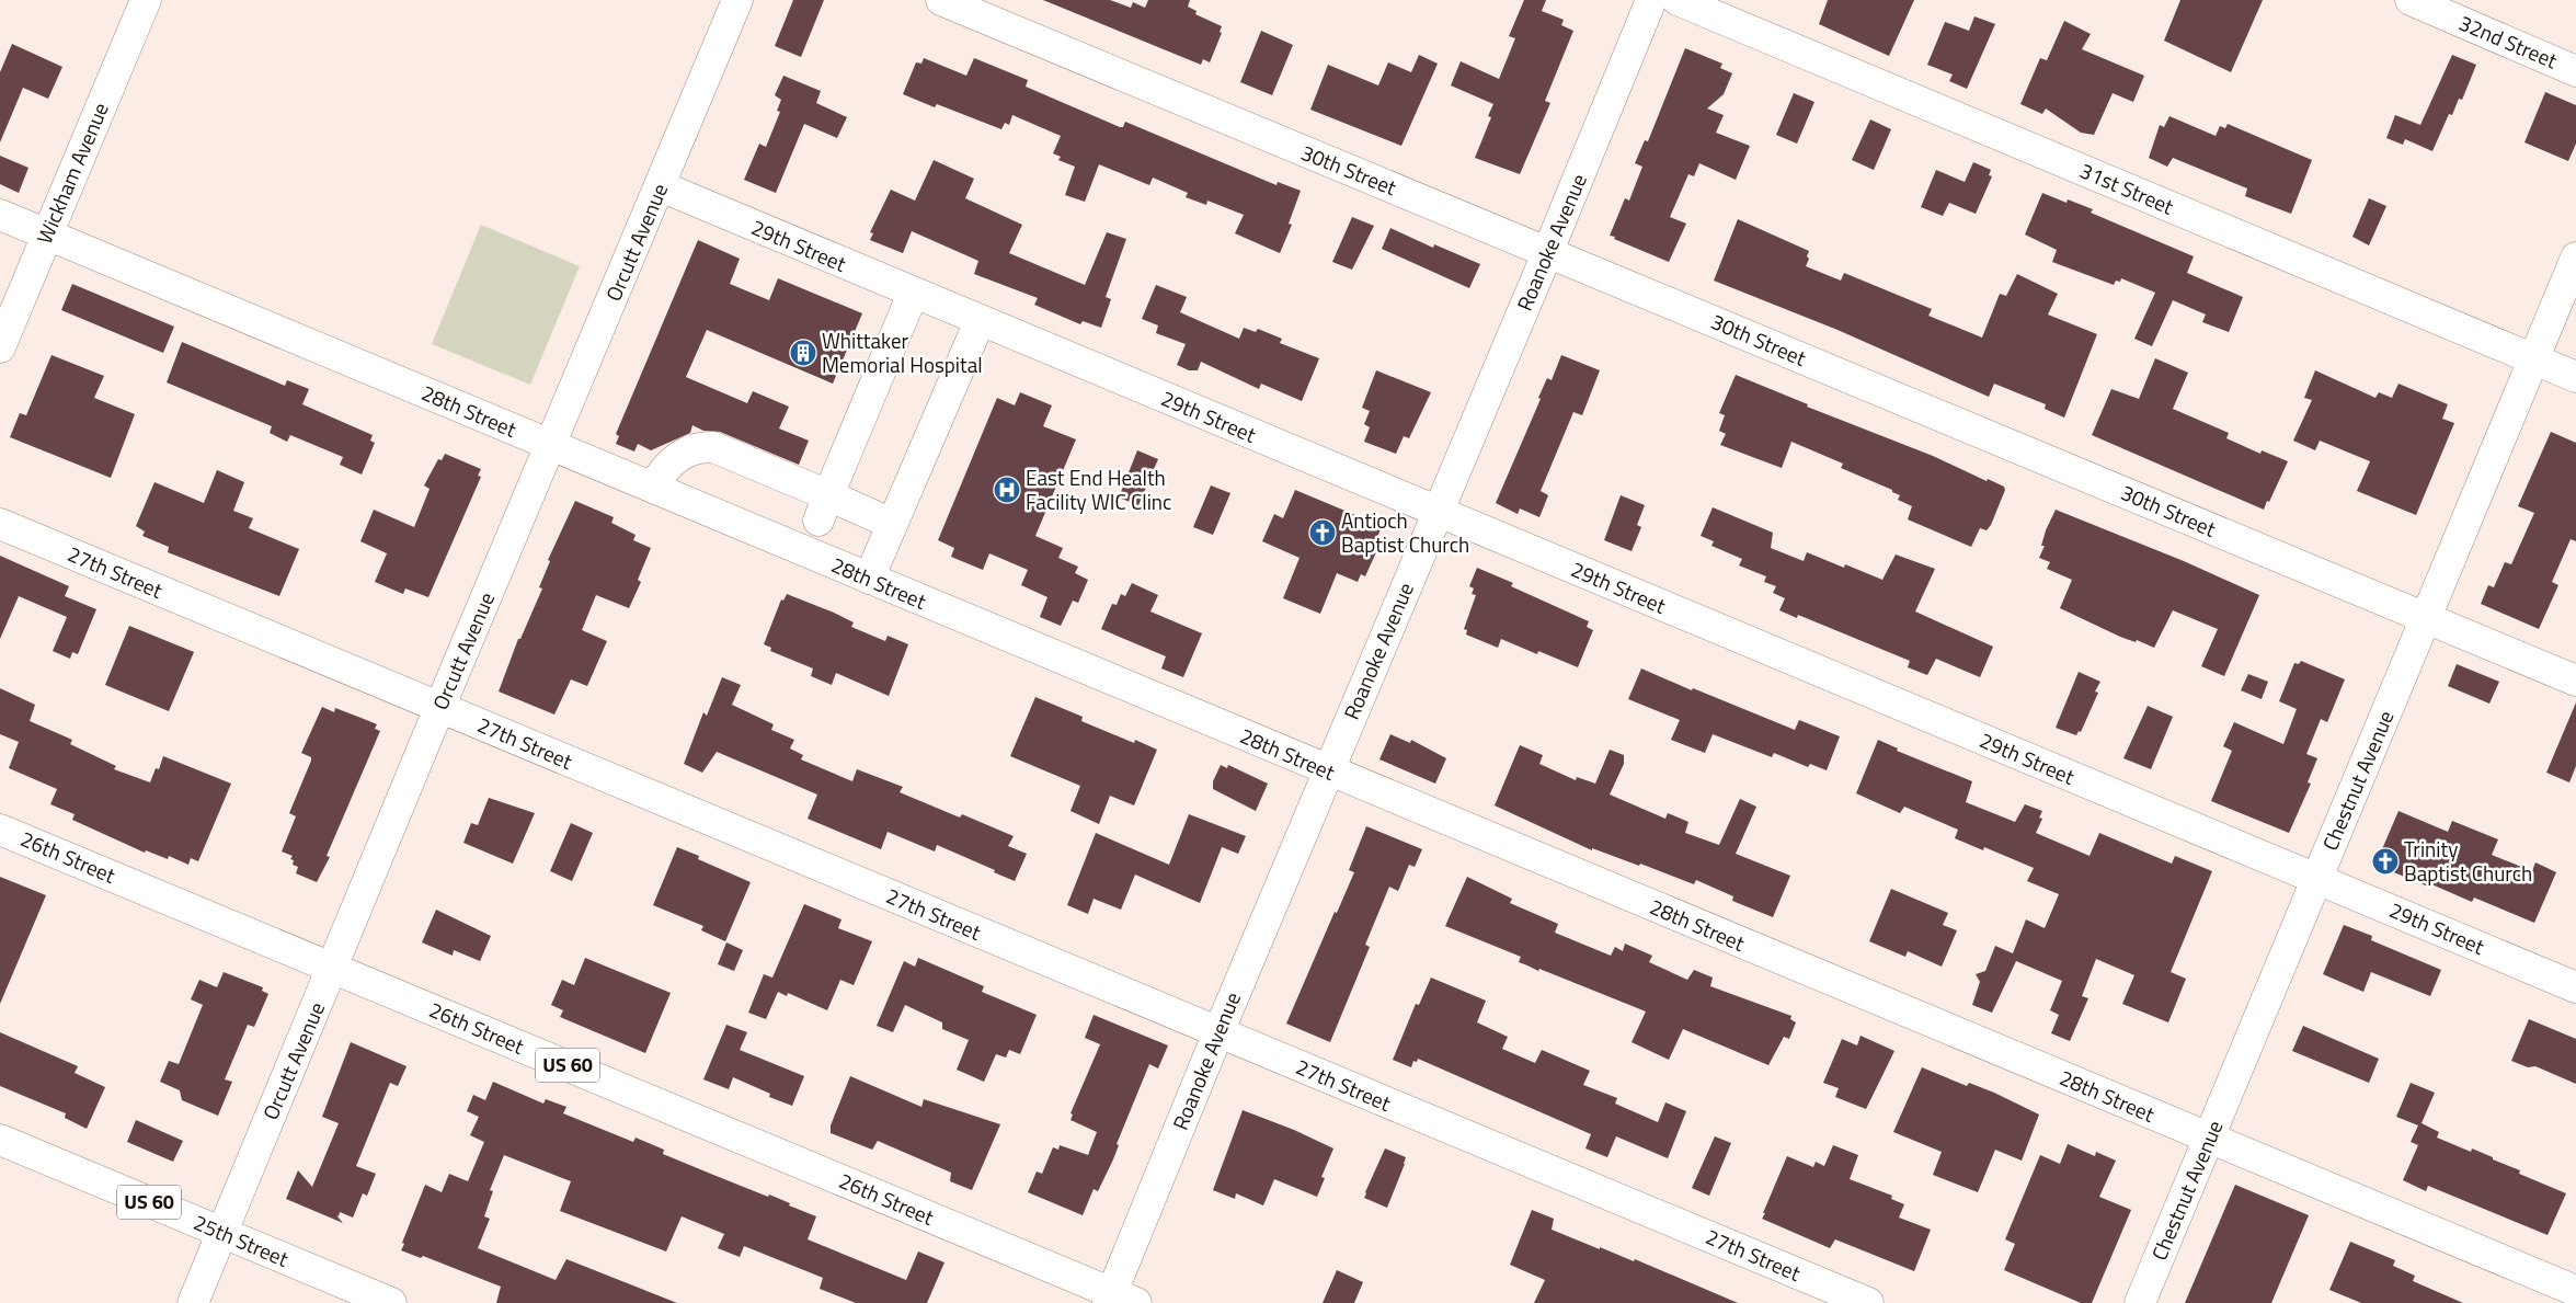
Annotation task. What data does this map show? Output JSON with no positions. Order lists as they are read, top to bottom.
{
  "streets": {
    "street": [
      "32nd Street",
      "30th Street",
      "Wickham Avenue",
      "31st Street",
      "Orcutt Avenue",
      "Roanoke Avenue",
      "29th Street",
      "28th Street",
      "27th Street",
      "Chestnut Avenue",
      "26th Street",
      "US 60",
      "25th Street"
    ]
  },
  "crossings": [
    ["30th Street", "Roanoke Avenue"],
    ["30th Street", "Chestnut Avenue"],
    ["Wickham Avenue", "28th Street"],
    ["31st Street", "Chestnut Avenue"],
    ["Orcutt Avenue", "29th Street"],
    ["Orcutt Avenue", "28th Street"],
    ["Orcutt Avenue", "27th Street"],
    ["Orcutt Avenue", "26th Street"],
    ["Orcutt Avenue", "25th Street"],
    ["Roanoke Avenue", "29th Street"],
    ["Roanoke Avenue", "28th Street"],
    ["Roanoke Avenue", "27th Street"],
    ["Roanoke Avenue", "26th Street"],
    ["29th Street", "Chestnut Avenue"],
    ["28th Street", "Chestnut Avenue"]
  ],
  "places": {
    "building": ["Whittaker Memorial Hospital"],
    "hospital": ["East End Health Facility WIC Clinc"],
    "church": ["Antioch Baptist Church", "Trinity Baptist Church"]
  }
}
